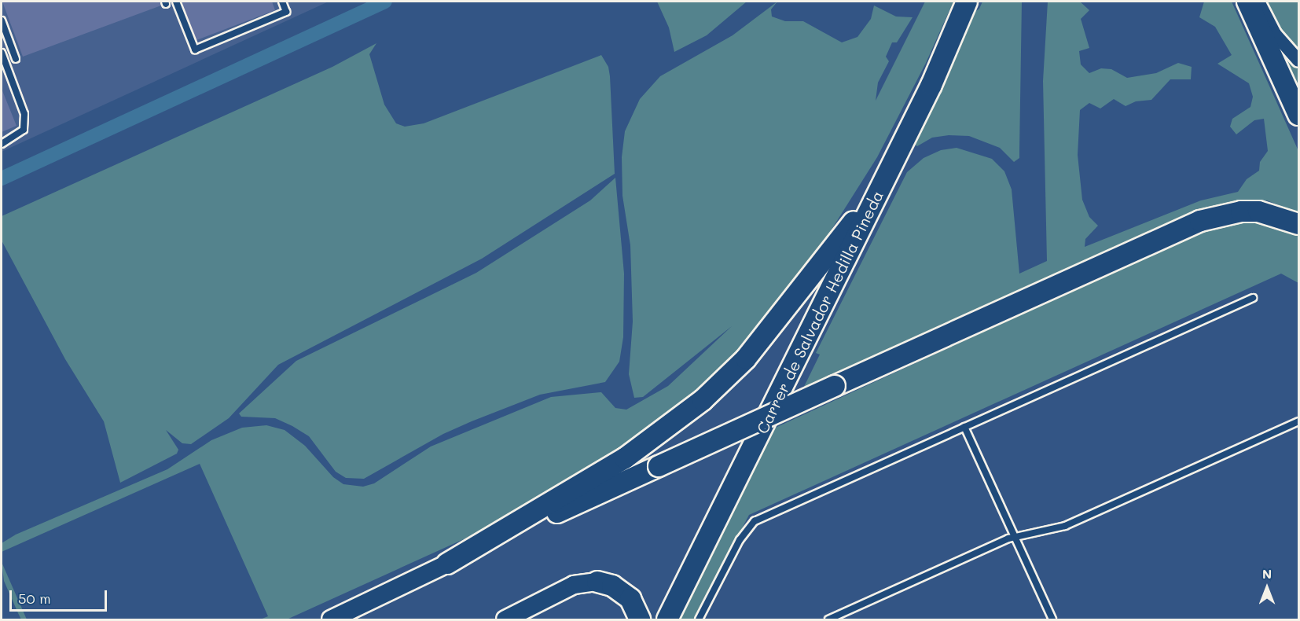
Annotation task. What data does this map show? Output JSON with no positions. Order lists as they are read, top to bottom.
{
  "streets": {
    "main road": ["Carrer de Salvador Hedilla Pineda"]
  },
  "scale_bar": "50 m",
  "north": "top"
}
